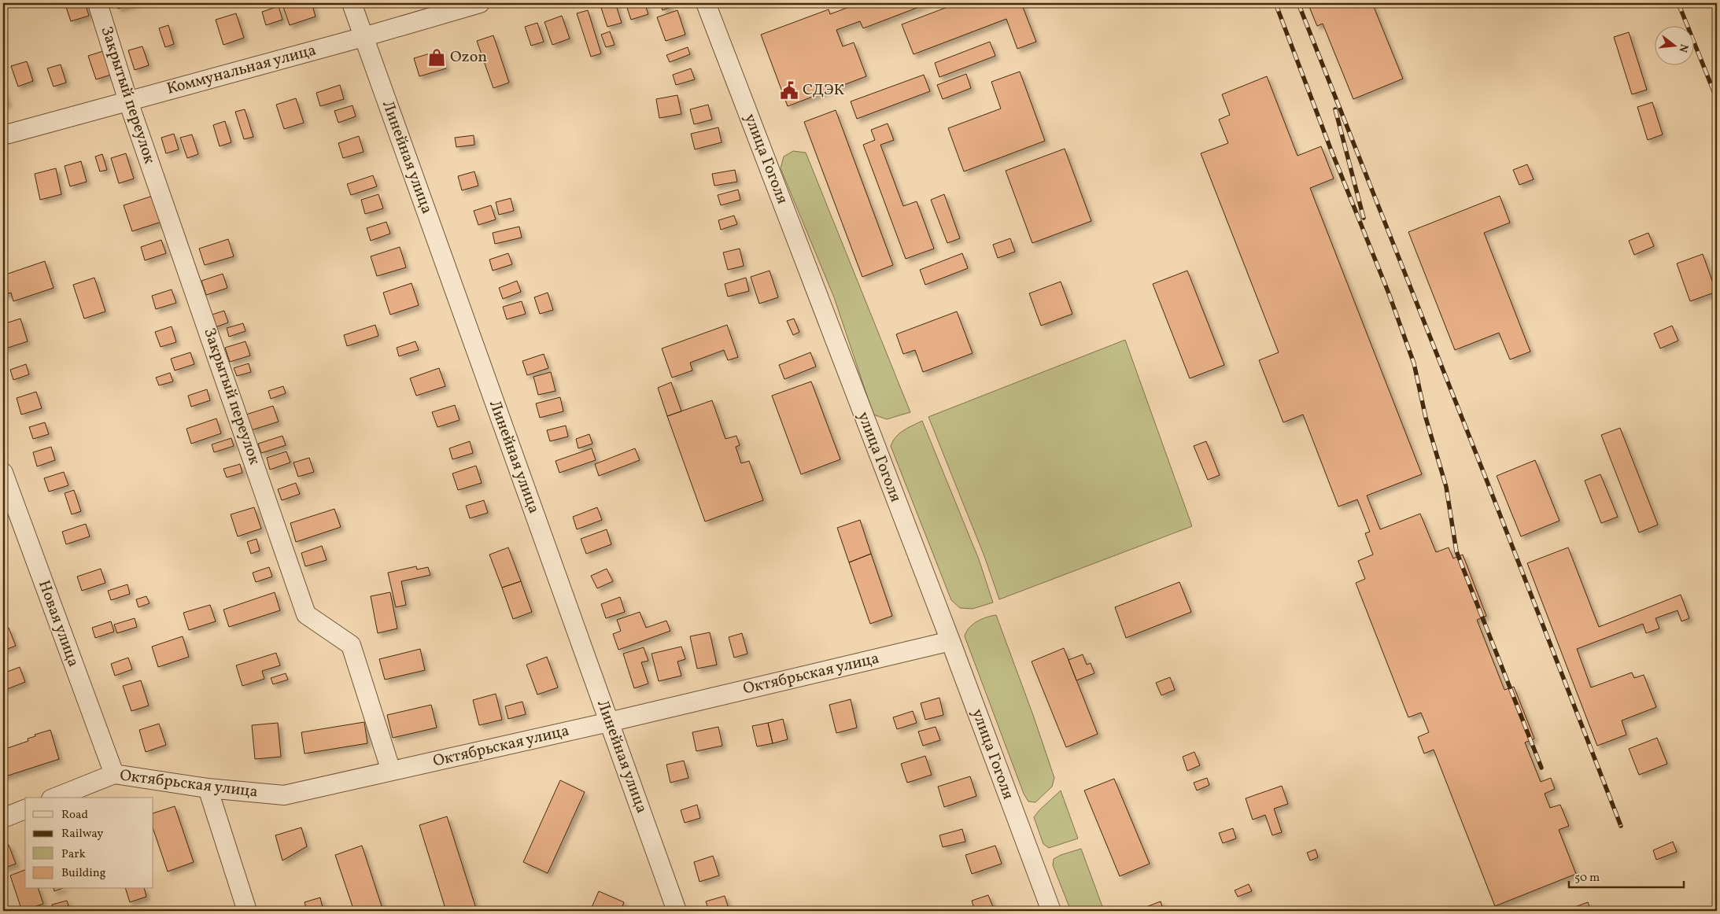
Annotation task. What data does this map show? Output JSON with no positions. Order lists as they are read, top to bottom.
{
  "streets": {
    "street": [
      "Коммунальная улица",
      "Закрытый переулок",
      "Линейная улица",
      "улица Гоголя",
      "Новая улица",
      "Октябрьская улица"
    ]
  },
  "crossings": [
    ["Коммунальная улица", "Закрытый переулок"],
    ["Коммунальная улица", "Линейная улица"],
    ["Закрытый переулок", "Октябрьская улица"],
    ["Линейная улица", "Октябрьская улица"],
    ["улица Гоголя", "Октябрьская улица"],
    ["Новая улица", "Октябрьская улица"]
  ],
  "places": {
    "shop": ["Ozon"],
    "public building": ["СДЭК"]
  },
  "legend": [
    "Road",
    "Railway",
    "Park",
    "Building"
  ],
  "scale_bar": "50 m",
  "north": "right"
}
